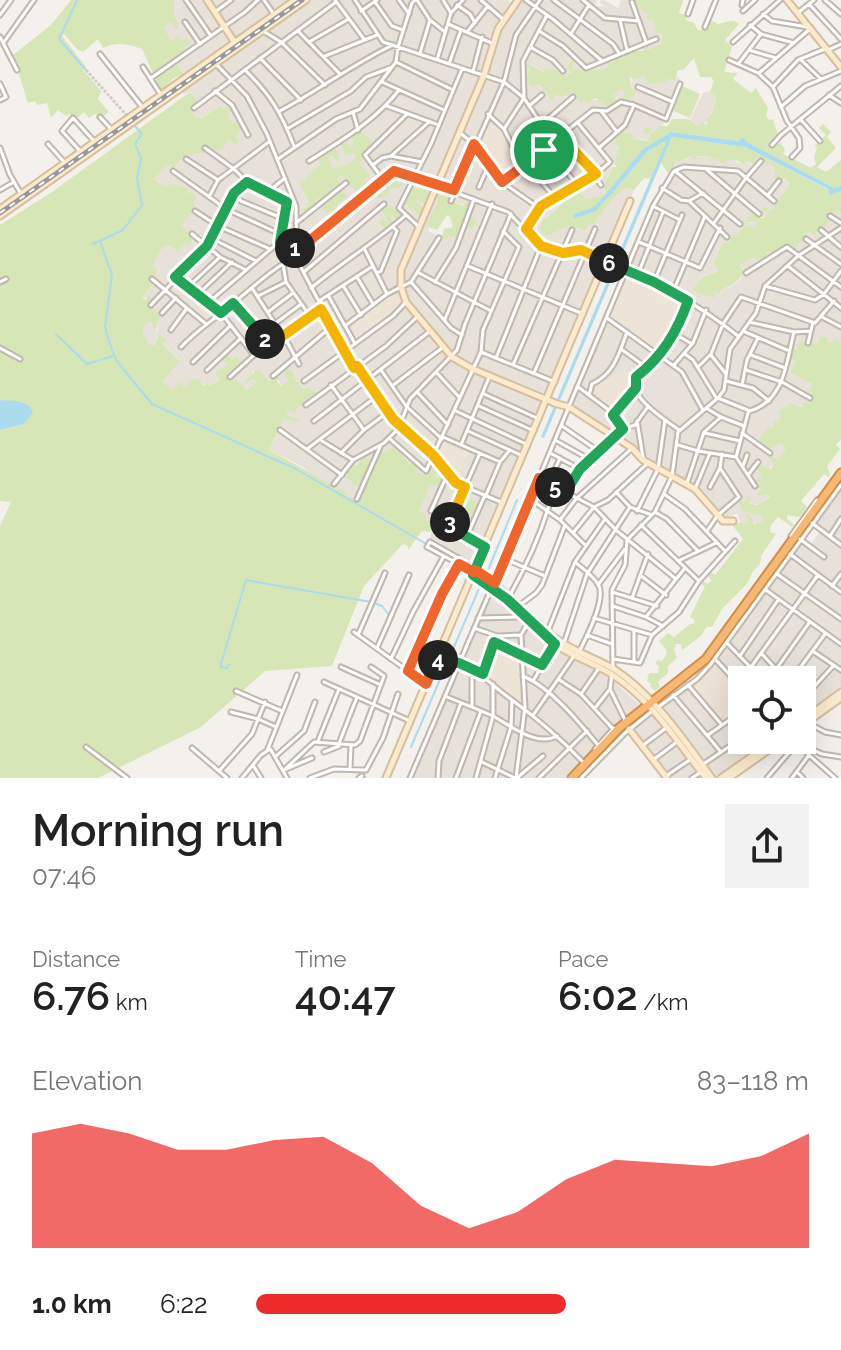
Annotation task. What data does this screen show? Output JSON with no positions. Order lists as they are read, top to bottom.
{
  "page": {
    "pins": [
      "1",
      "6",
      "2",
      "5",
      "3",
      "4"
    ],
    "heading": ["Morning run", "07:46"],
    "stats": [
      ["Distance", "6.76 km"],
      ["Time", "40:47"],
      ["Pace", "6:02 /km"]
    ],
    "chart": ["Elevation", "83–118 m"],
    "list": [
      {
        "name": "1.0 km",
        "note": "6:22"
      }
    ]
  }
}
